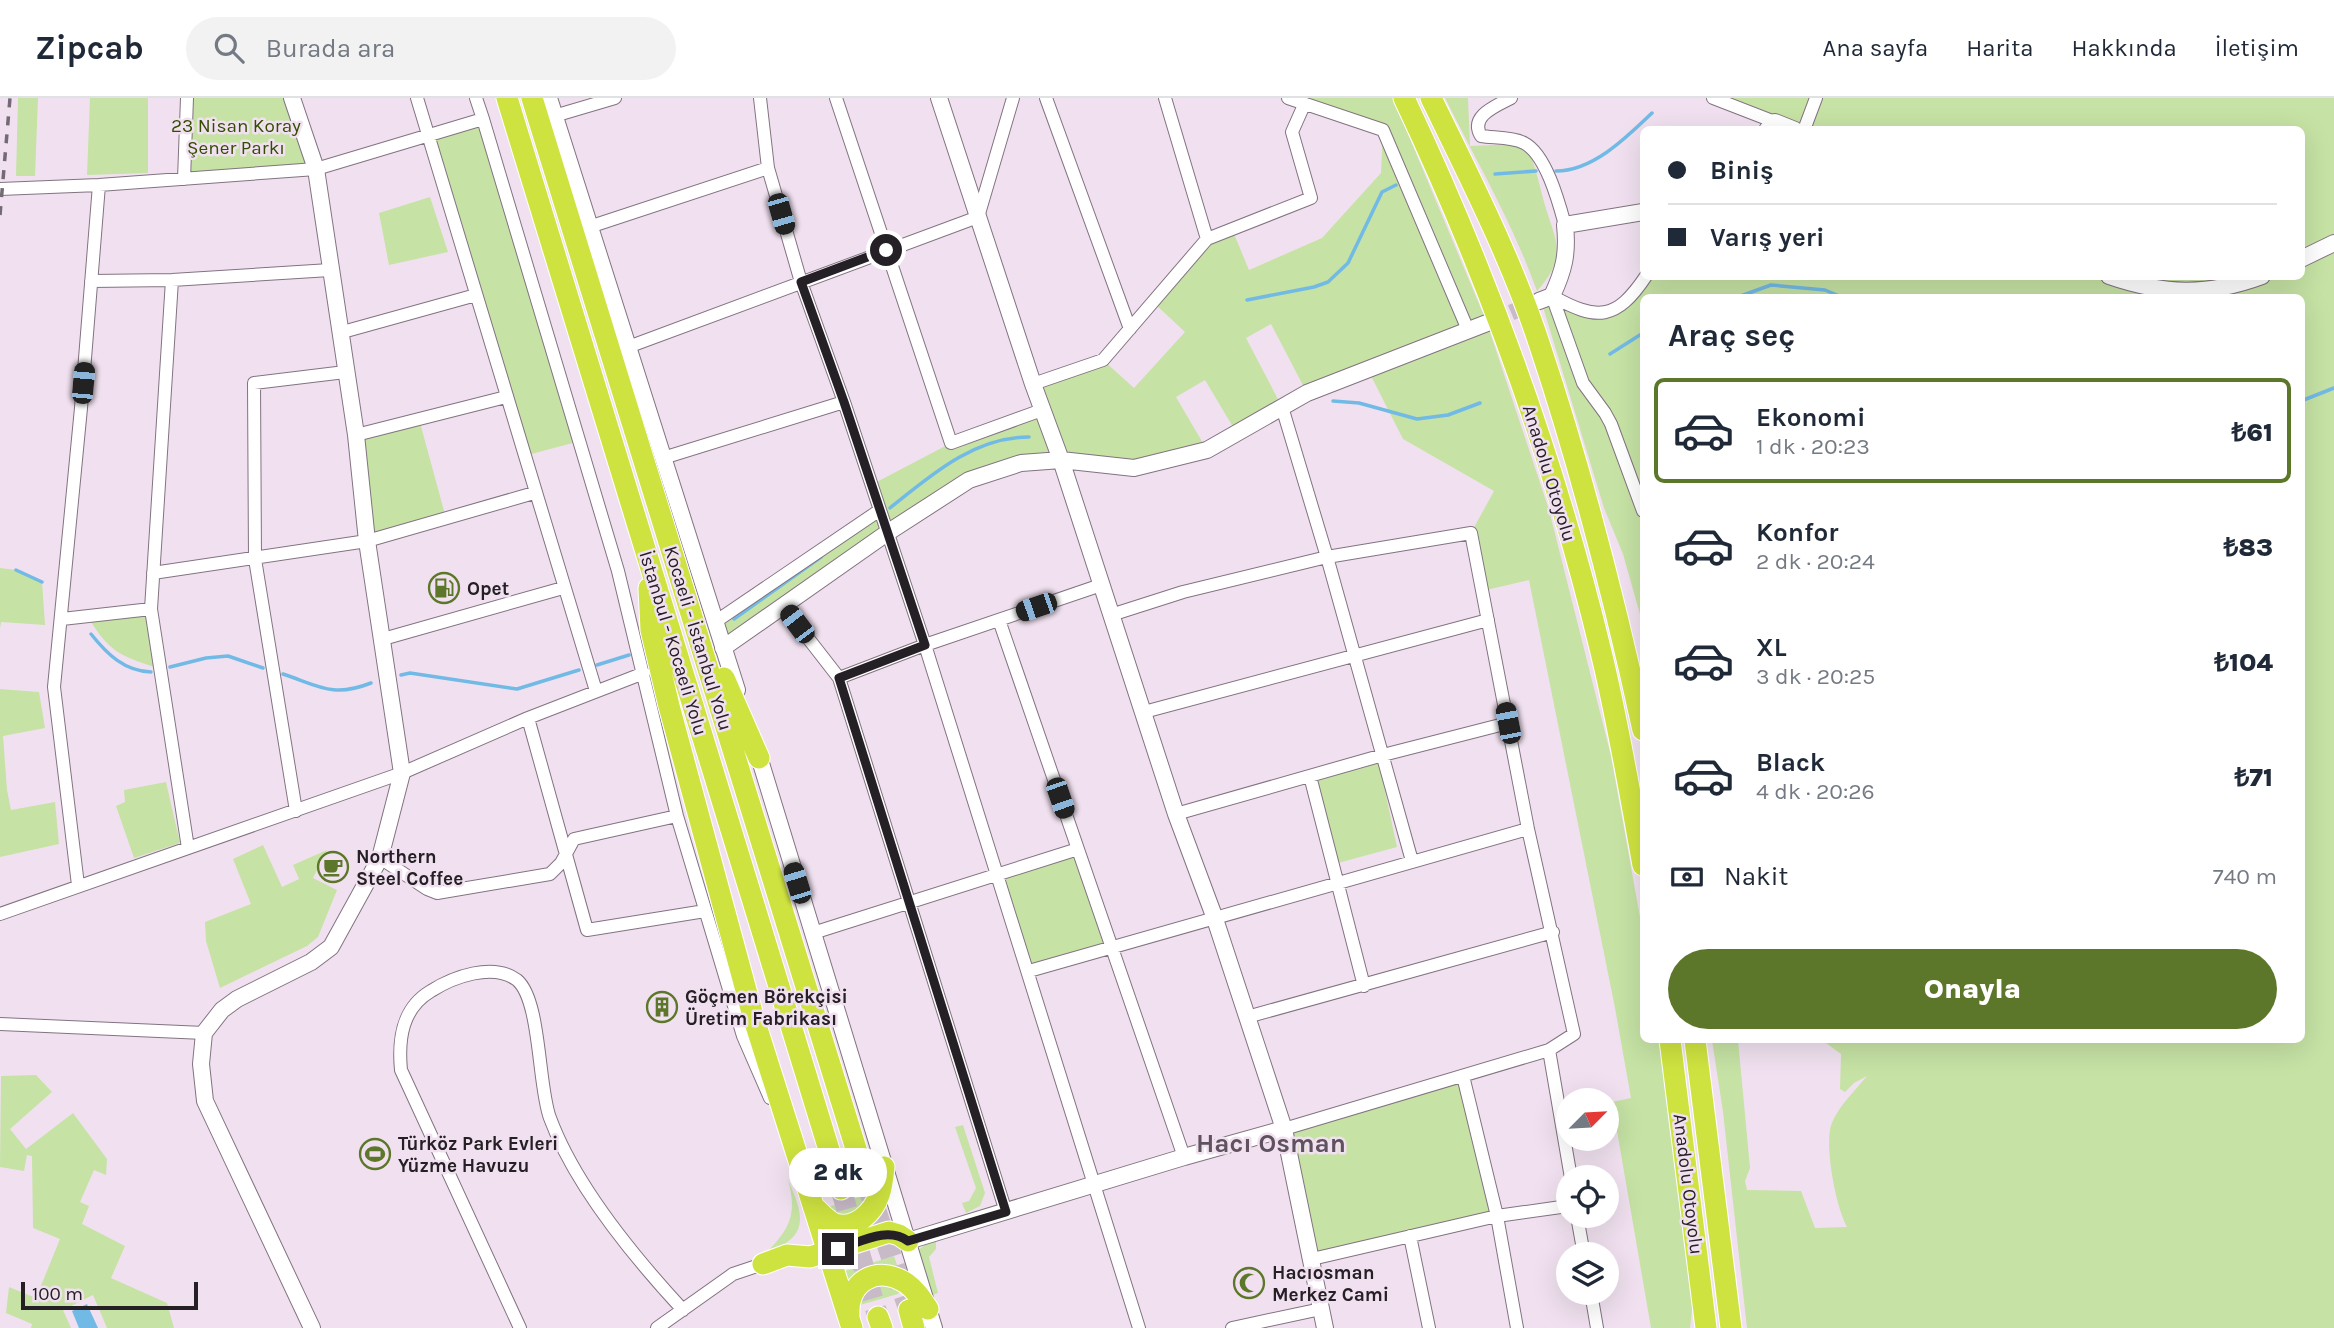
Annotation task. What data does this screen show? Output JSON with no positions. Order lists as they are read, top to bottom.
{
  "streets": {
    "highway": ["Anadolu Otoyolu", "Kocaeli - İstanbul Yolu", "İstanbul - Kocaeli Yolu"]
  },
  "districts": ["Hacı Osman"],
  "parks": ["23 Nisan Koray Şener Parkı"],
  "places": {
    "fuel station": ["Opet"],
    "cafe": ["Northern Steel Coffee"],
    "building": ["Göçmen Börekçisi Üretim Fabrikası"],
    "sports": ["Türköz Park Evleri Yüzme Havuzu"],
    "mosque": ["Hacıosman Merkez Cami"]
  },
  "scale_bar": "100 m",
  "north": "top right",
  "page": {
    "header": "Zipcab",
    "search": "Burada ara",
    "nav": [
      "Ana sayfa",
      "Harita",
      "Hakkında",
      "İletişim"
    ],
    "banner": ["Biniş", "Varış yeri"],
    "heading": "Araç seç",
    "list": [
      {
        "name": "Ekonomi",
        "note": "1 dk · 20:23",
        "value": "₺61"
      },
      {
        "name": "Konfor",
        "note": "2 dk · 20:24",
        "value": "₺83"
      },
      {
        "name": "XL",
        "note": "3 dk · 20:25",
        "value": "₺104"
      },
      {
        "name": "Black",
        "note": "4 dk · 20:26",
        "value": "₺71"
      }
    ],
    "pay": ["Nakit", "740 m"],
    "buttons": "Onayla",
    "bubble": "2 dk",
    "scale": "100 m"
  }
}
